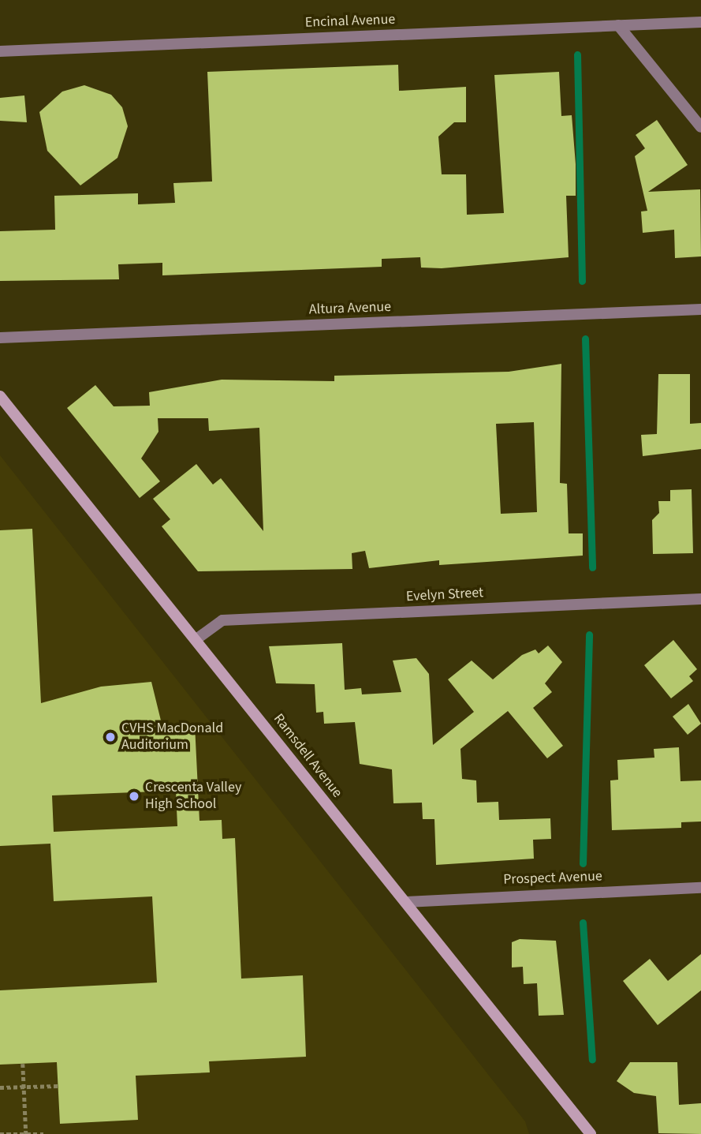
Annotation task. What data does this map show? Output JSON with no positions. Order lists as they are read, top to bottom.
{
  "streets": {
    "street": [
      "Encinal Avenue",
      "Altura Avenue",
      "Evelyn Street",
      "Ramsdell Avenue",
      "Prospect Avenue"
    ]
  },
  "crossings": [
    ["Evelyn Street", "Ramsdell Avenue"],
    ["Ramsdell Avenue", "Prospect Avenue"]
  ],
  "places": ["CVHS MacDonald Auditorium", "Crescenta Valley High School"]
}
